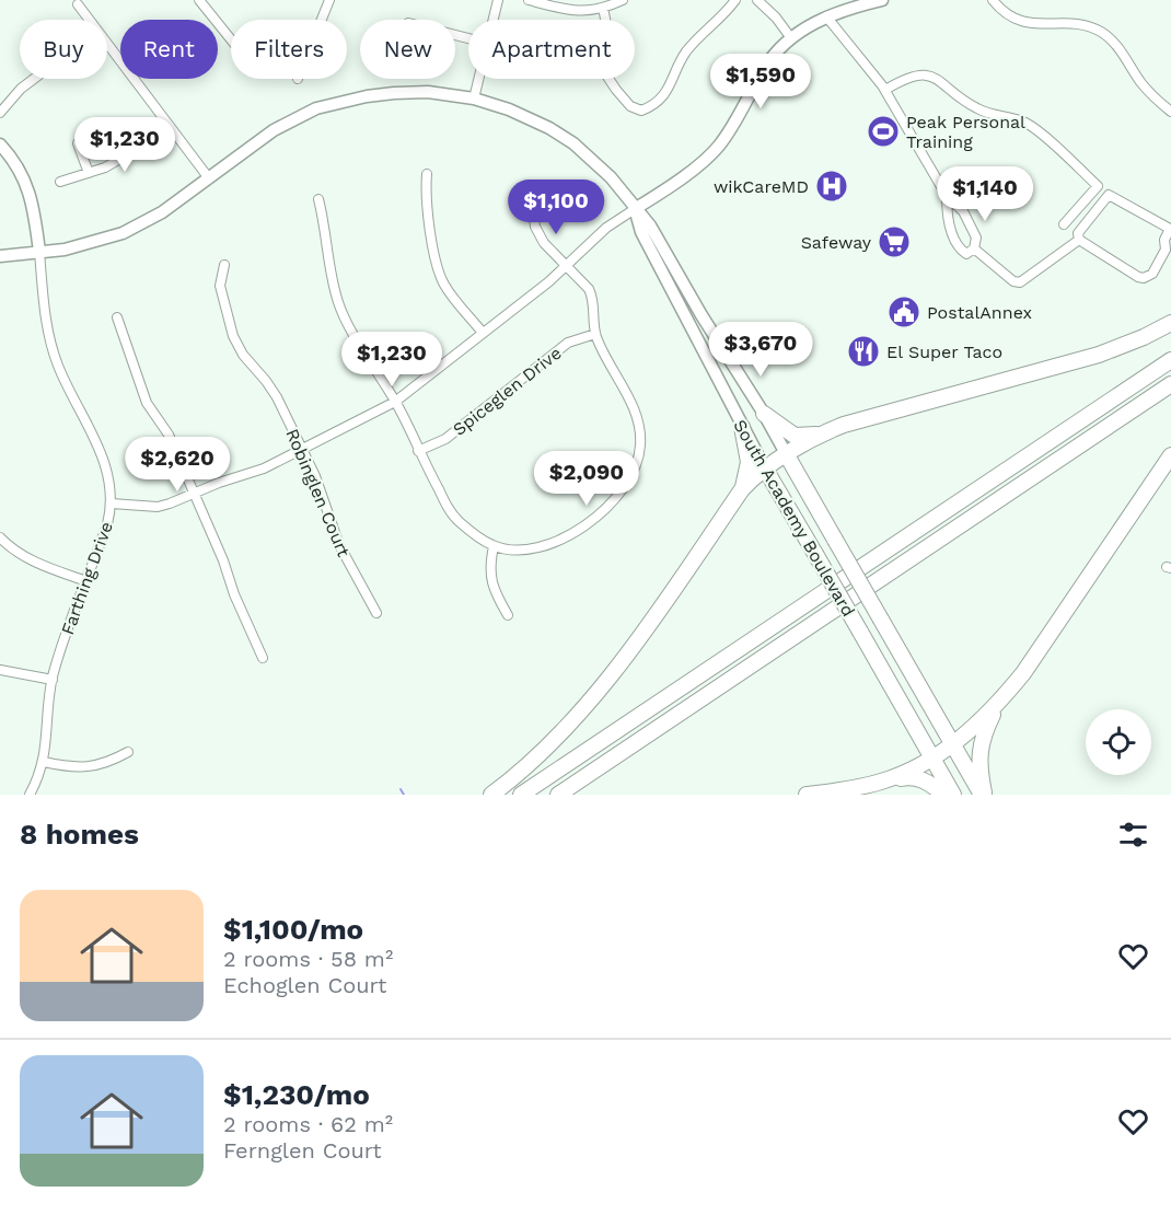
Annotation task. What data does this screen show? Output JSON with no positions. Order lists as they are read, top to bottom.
{
  "streets": {
    "highway": ["South Academy Boulevard"],
    "street": ["Spiceglen Drive", "Robinglen Court", "Farthing Drive"]
  },
  "places": {
    "sports": ["Peak Personal Training"],
    "hospital": ["wikCareMD"],
    "supermarket": ["Safeway"],
    "public building": ["PostalAnnex"],
    "restaurant": ["El Super Taco"]
  },
  "page": {
    "chip": [
      "Buy",
      "Rent",
      "Filters",
      "New",
      "Apartment"
    ],
    "price": [
      "$1,590",
      "$1,230",
      "$1,140",
      "$1,100",
      "$3,670",
      "$1,230",
      "$2,620",
      "$2,090"
    ],
    "heading": "8 homes",
    "list": [
      {
        "name": "$1,100/mo",
        "note": "2 rooms · 58 m² · Echoglen Court"
      },
      {
        "name": "$1,230/mo",
        "note": "2 rooms · 62 m² · Fernglen Court"
      }
    ]
  }
}
